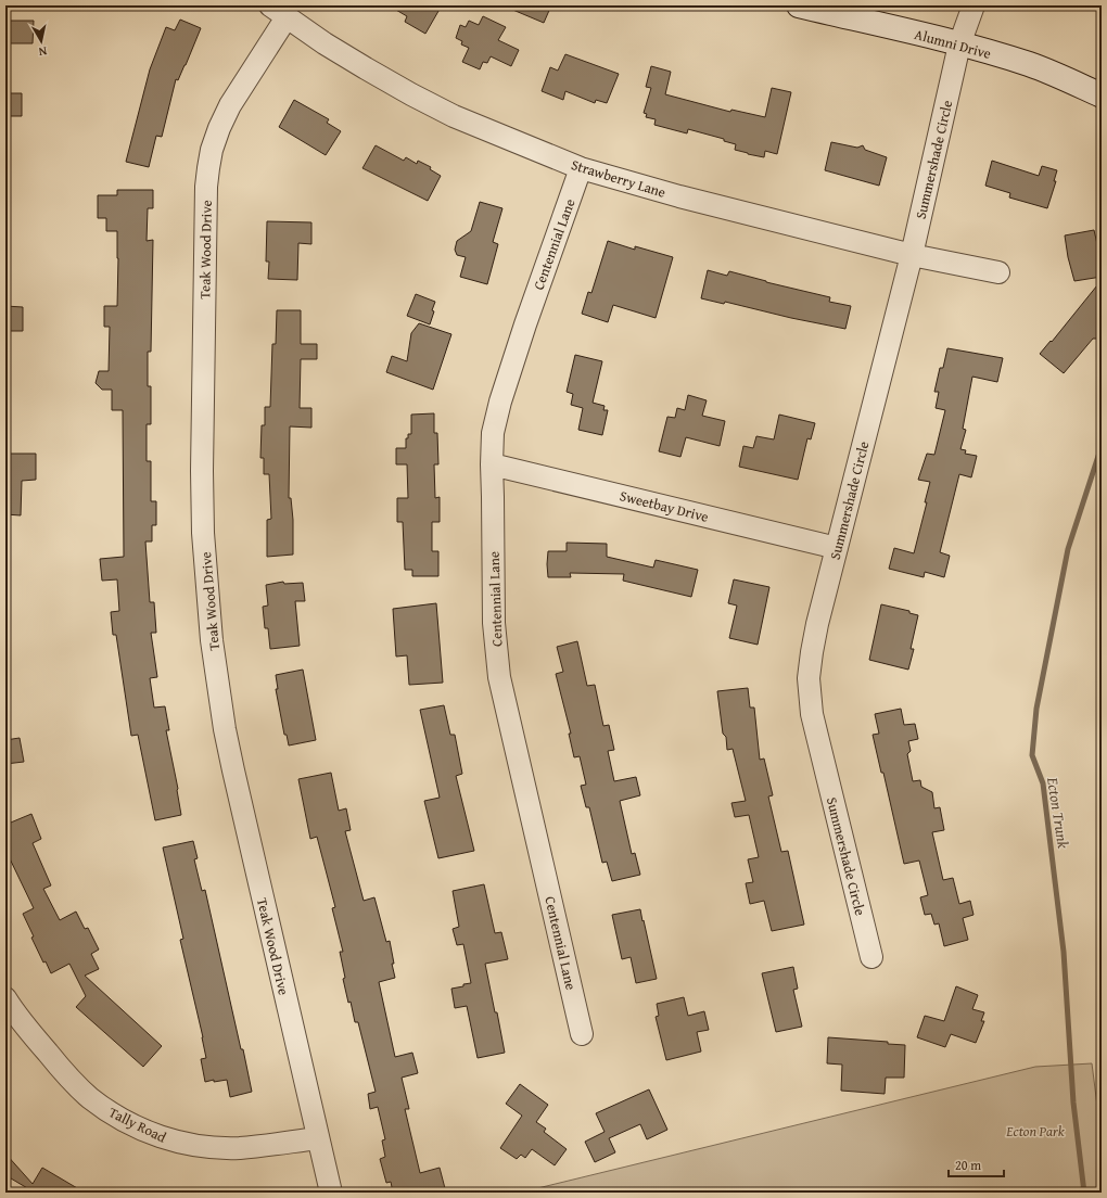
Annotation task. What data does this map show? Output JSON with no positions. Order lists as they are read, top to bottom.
{
  "streets": {
    "main road": ["Alumni Drive"],
    "street": [
      "Summershade Circle",
      "Strawberry Lane",
      "Centennial Lane",
      "Teak Wood Drive",
      "Sweetbay Drive",
      "Tally Road"
    ]
  },
  "crossings": [
    ["Alumni Drive", "Summershade Circle"],
    ["Summershade Circle", "Strawberry Lane"],
    ["Summershade Circle", "Sweetbay Drive"],
    ["Strawberry Lane", "Centennial Lane"],
    ["Strawberry Lane", "Teak Wood Drive"],
    ["Centennial Lane", "Sweetbay Drive"],
    ["Teak Wood Drive", "Tally Road"]
  ],
  "water": ["Ecton Trunk"],
  "parks": ["Ecton Park"],
  "scale_bar": "20 m",
  "north": "bottom"
}
